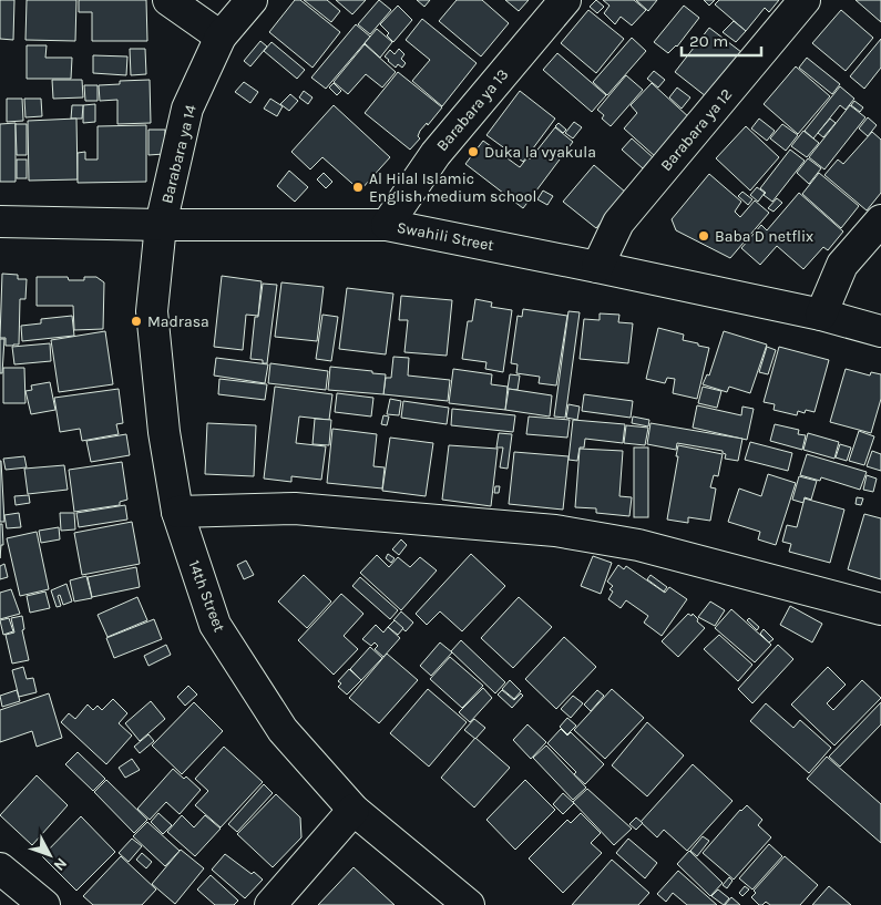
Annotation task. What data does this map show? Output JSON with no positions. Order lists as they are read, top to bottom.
{
  "streets": {
    "street": [
      "Barabara ya 13",
      "Barabara ya 12",
      "Barabara ya 14",
      "Swahili Street",
      "14th Street"
    ]
  },
  "crossings": [
    ["Barabara ya 13", "Swahili Street"],
    ["Barabara ya 12", "Swahili Street"],
    ["Barabara ya 14", "Swahili Street"],
    ["Barabara ya 14", "14th Street"],
    ["Swahili Street", "14th Street"]
  ],
  "places": [
    "Duka la vyakula",
    "Al Hilal Islamic English medium school",
    "Baba D netflix",
    "Madrasa"
  ],
  "scale_bar": "20 m",
  "north": "bottom right"
}
